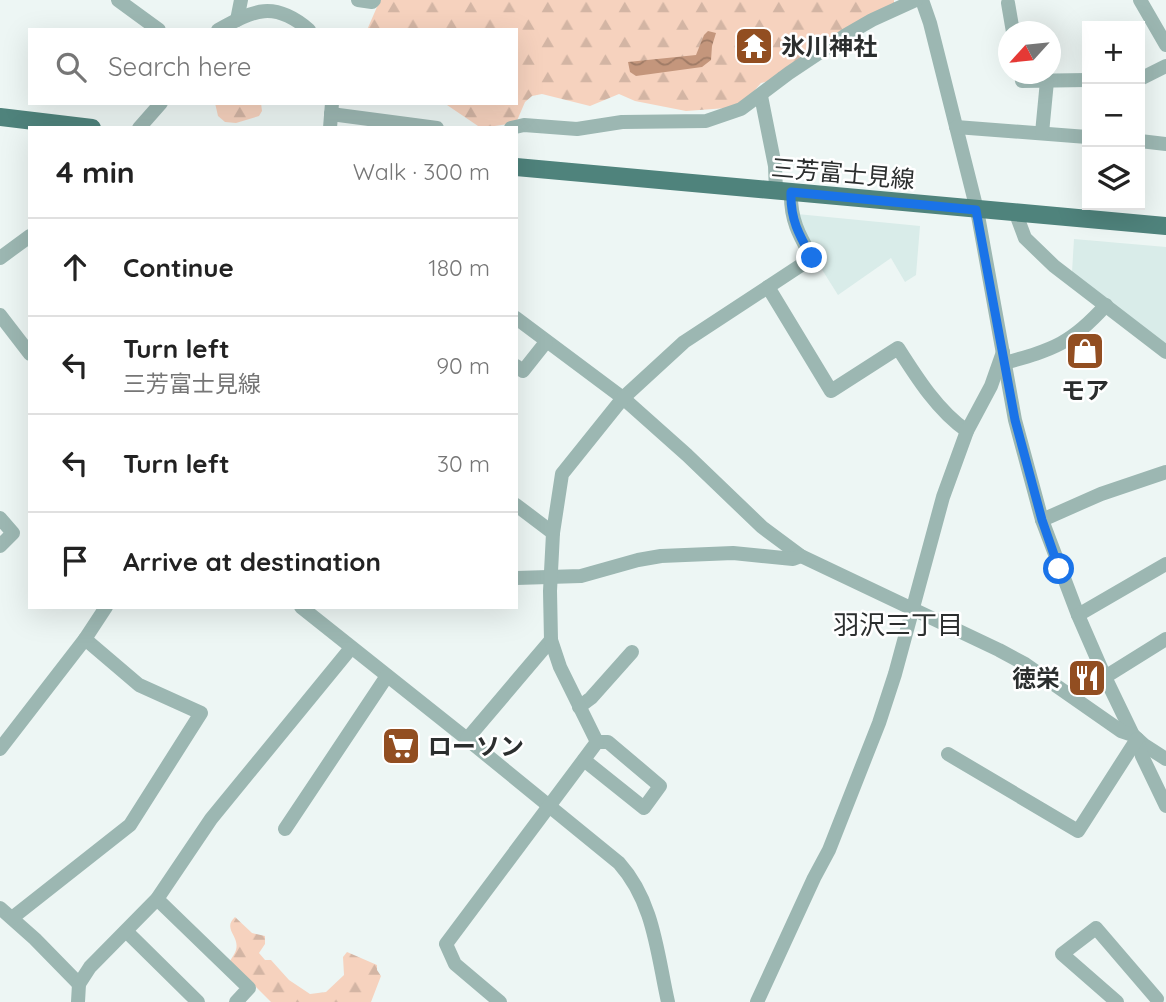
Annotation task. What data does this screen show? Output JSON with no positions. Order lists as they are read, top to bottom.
{
  "streets": {
    "main road": ["三芳富士見線"]
  },
  "districts": ["羽沢三丁目"],
  "places": {
    "temple": ["氷川神社"],
    "shop": ["モア"],
    "restaurant": ["徳栄"],
    "supermarket": ["ローソン"]
  },
  "north": "bottom left",
  "page": {
    "map_buttons": ["+", "−"],
    "search": "Search here",
    "heading": ["4 min", "Walk · 300 m"],
    "list": [
      ["Continue", "180 m"],
      ["Turn left", "三芳富士見線", "90 m"],
      ["Turn left", "30 m"],
      "Arrive at destination"
    ]
  }
}
